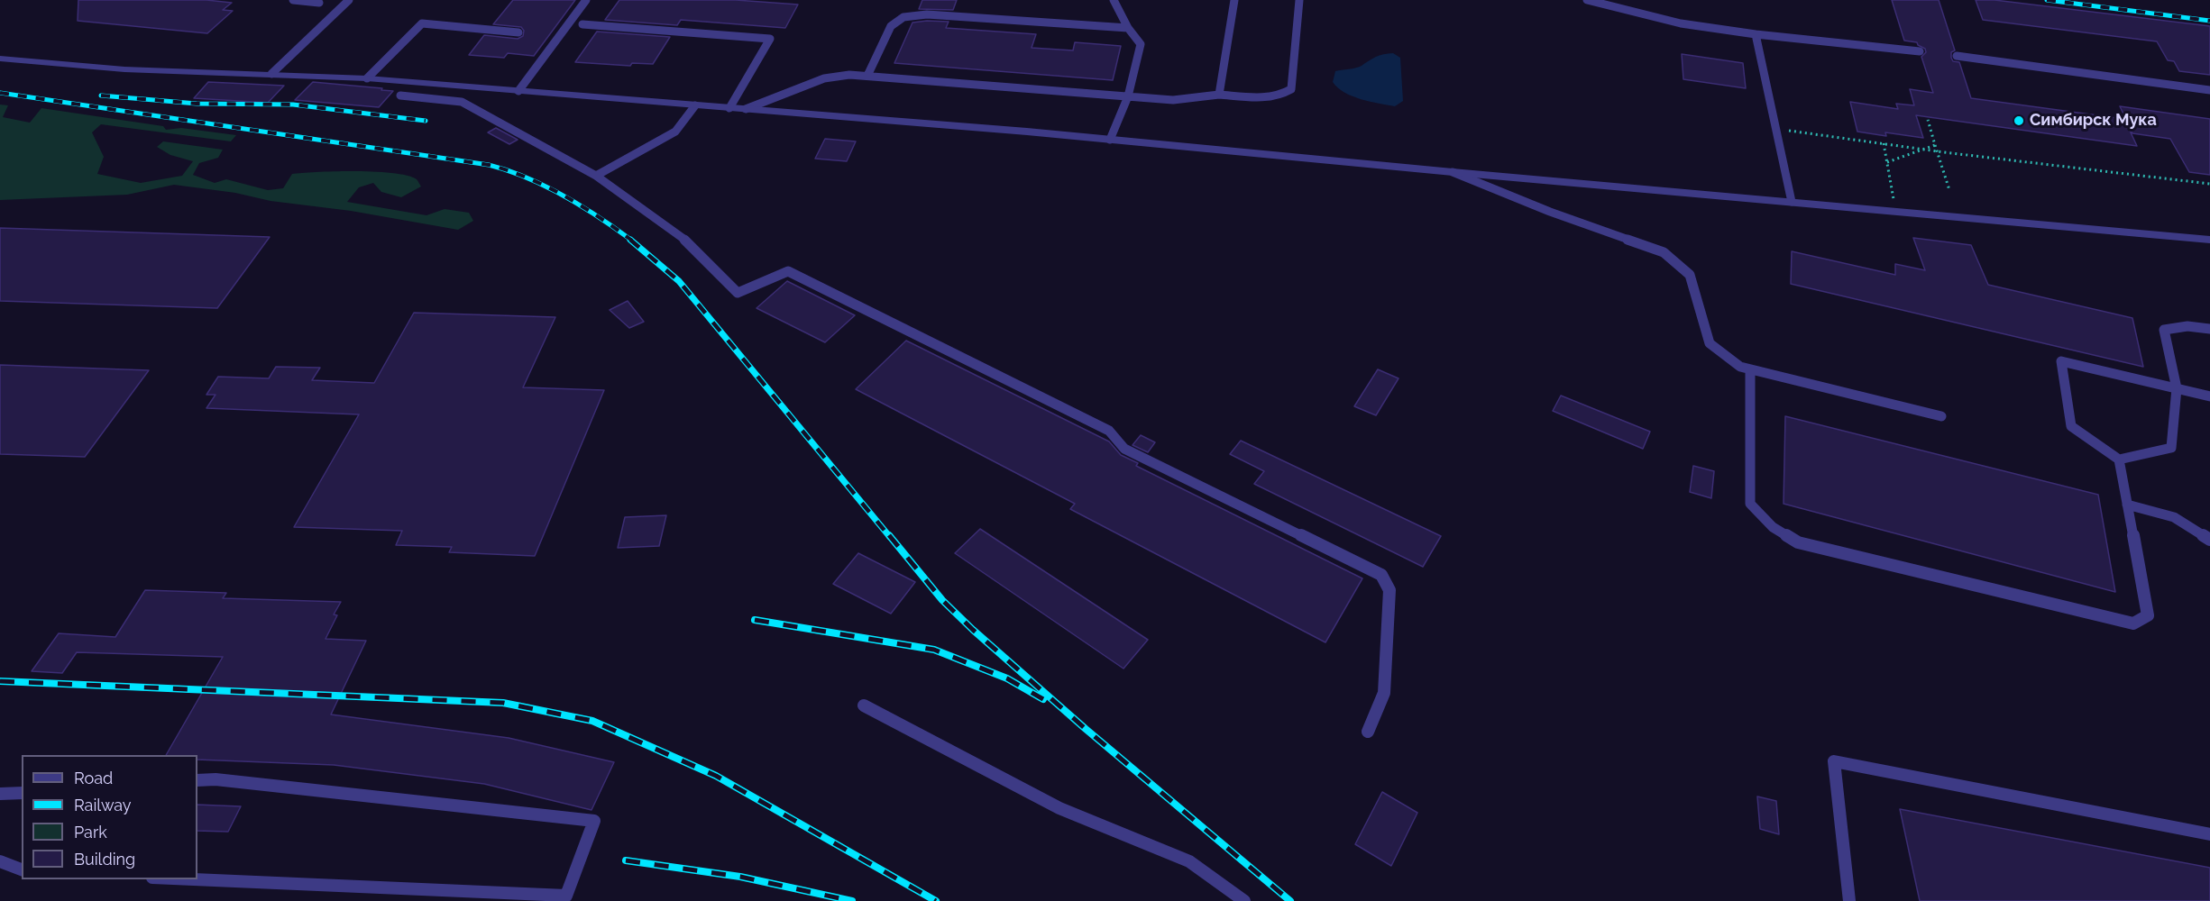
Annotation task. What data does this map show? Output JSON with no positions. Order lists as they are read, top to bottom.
{
  "places": ["Симбирск Мука"],
  "legend": [
    "Road",
    "Railway",
    "Park",
    "Building"
  ]
}
